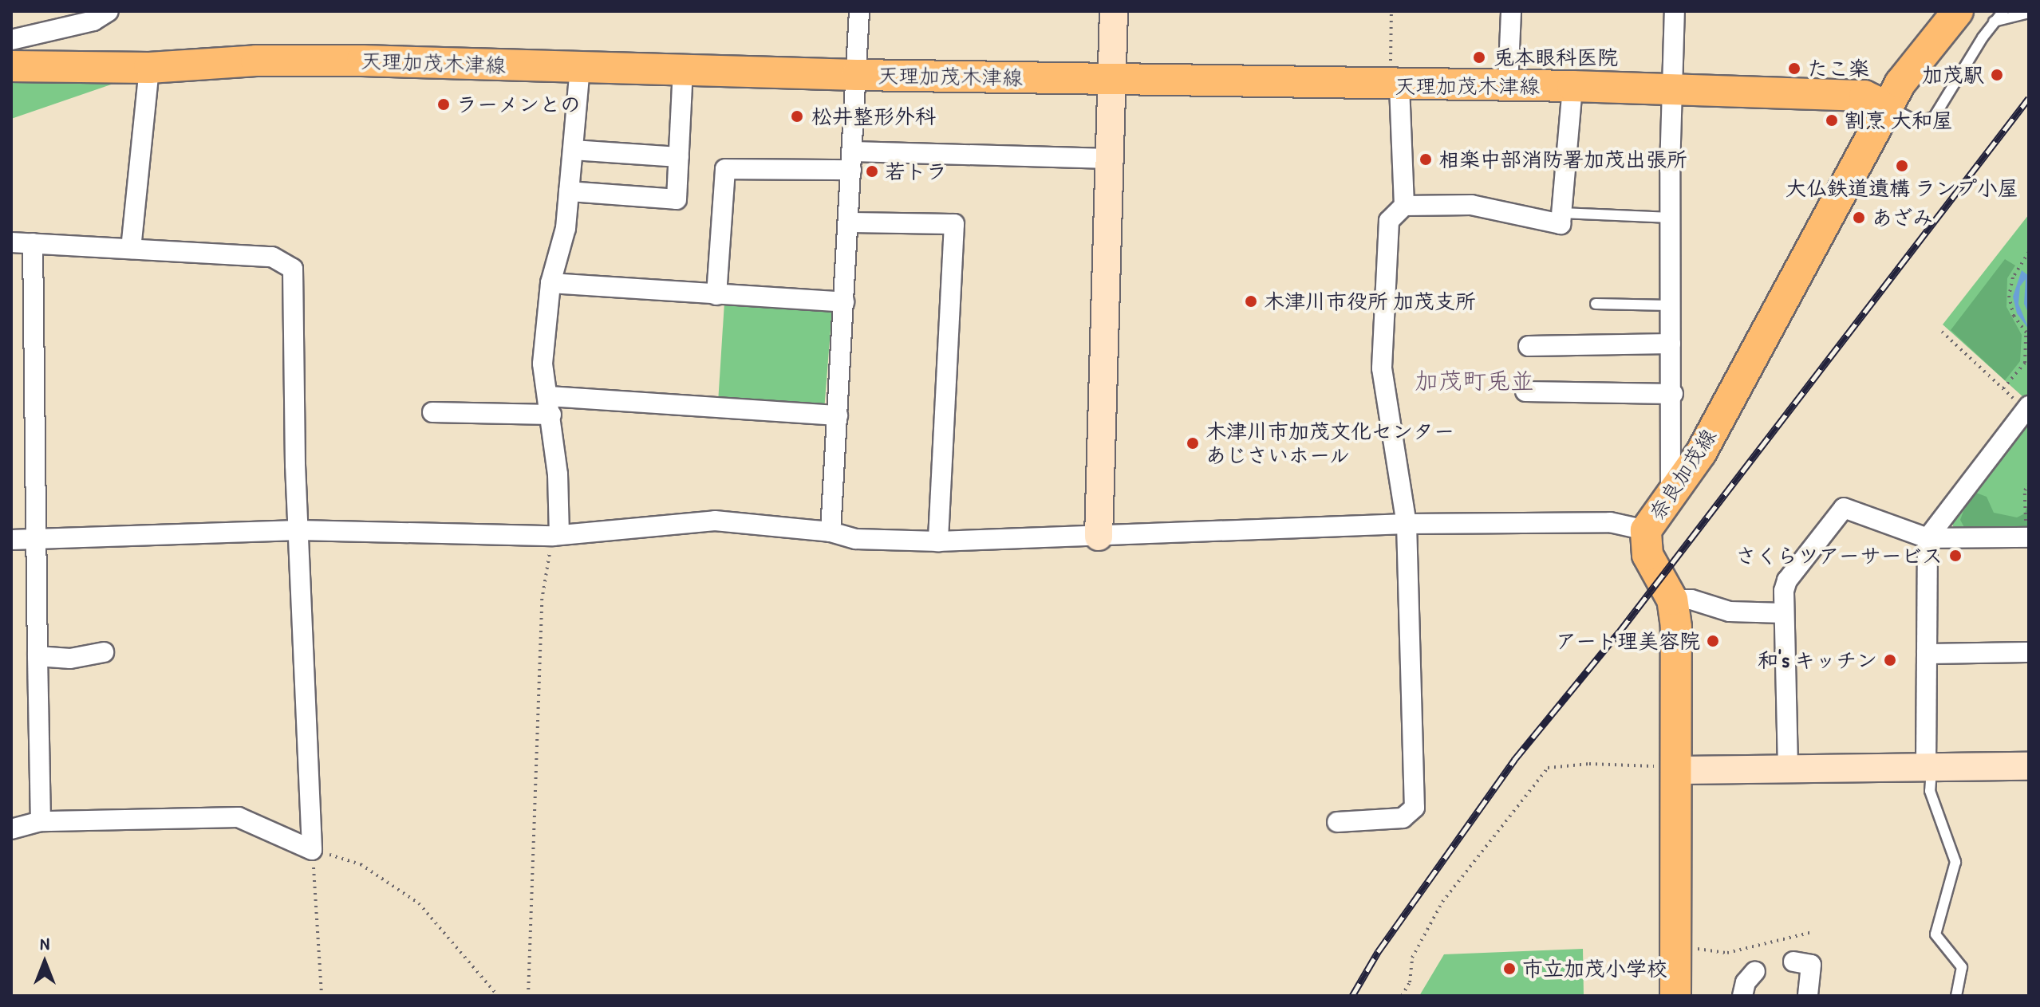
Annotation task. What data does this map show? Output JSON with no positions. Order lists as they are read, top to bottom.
{
  "streets": {
    "main road": ["天理加茂木津線", "奈良加茂線"]
  },
  "crossings": [
    ["天理加茂木津線", "奈良加茂線"]
  ],
  "districts": ["加茂町兎並"],
  "places": [
    "兎本眼科医院",
    "たこ楽",
    "加茂駅",
    "ラーメンとの",
    "松井整形外科",
    "割烹 大和屋",
    "相楽中部消防署加茂出張所",
    "大仏鉄道遺構 ランプ小屋",
    "若トラ",
    "あざみ",
    "木津川市役所 加茂支所",
    "木津川市加茂文化センター あじさいホール",
    "さくらツアーサービス",
    "アート理美容院",
    "和's キッチン",
    "市立加茂小学校"
  ],
  "north": "top"
}
